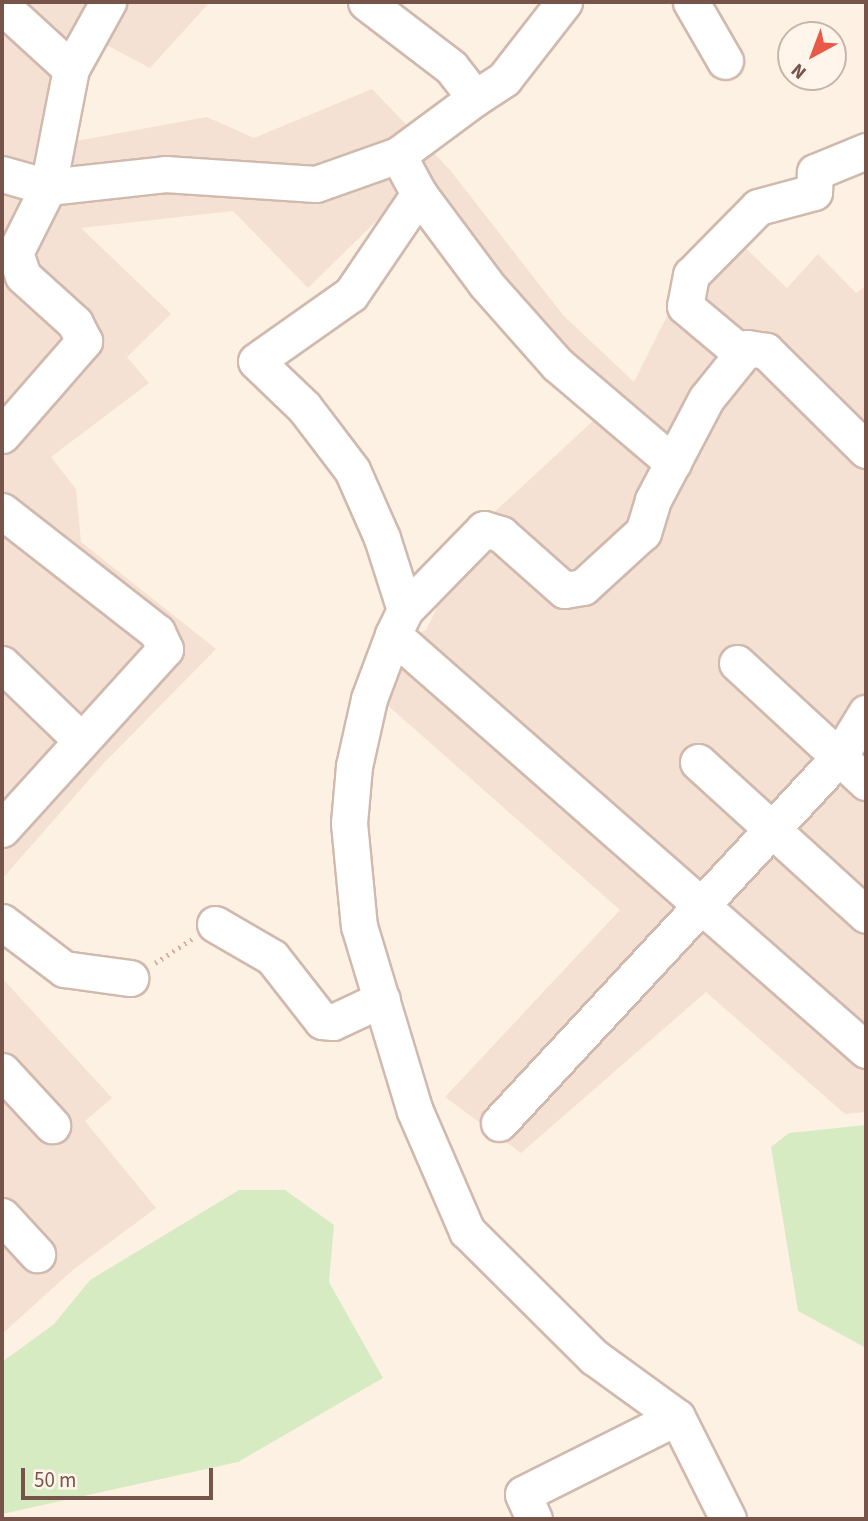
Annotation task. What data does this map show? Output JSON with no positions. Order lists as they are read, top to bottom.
{
  "scale_bar": "50 m",
  "north": "bottom left"
}
